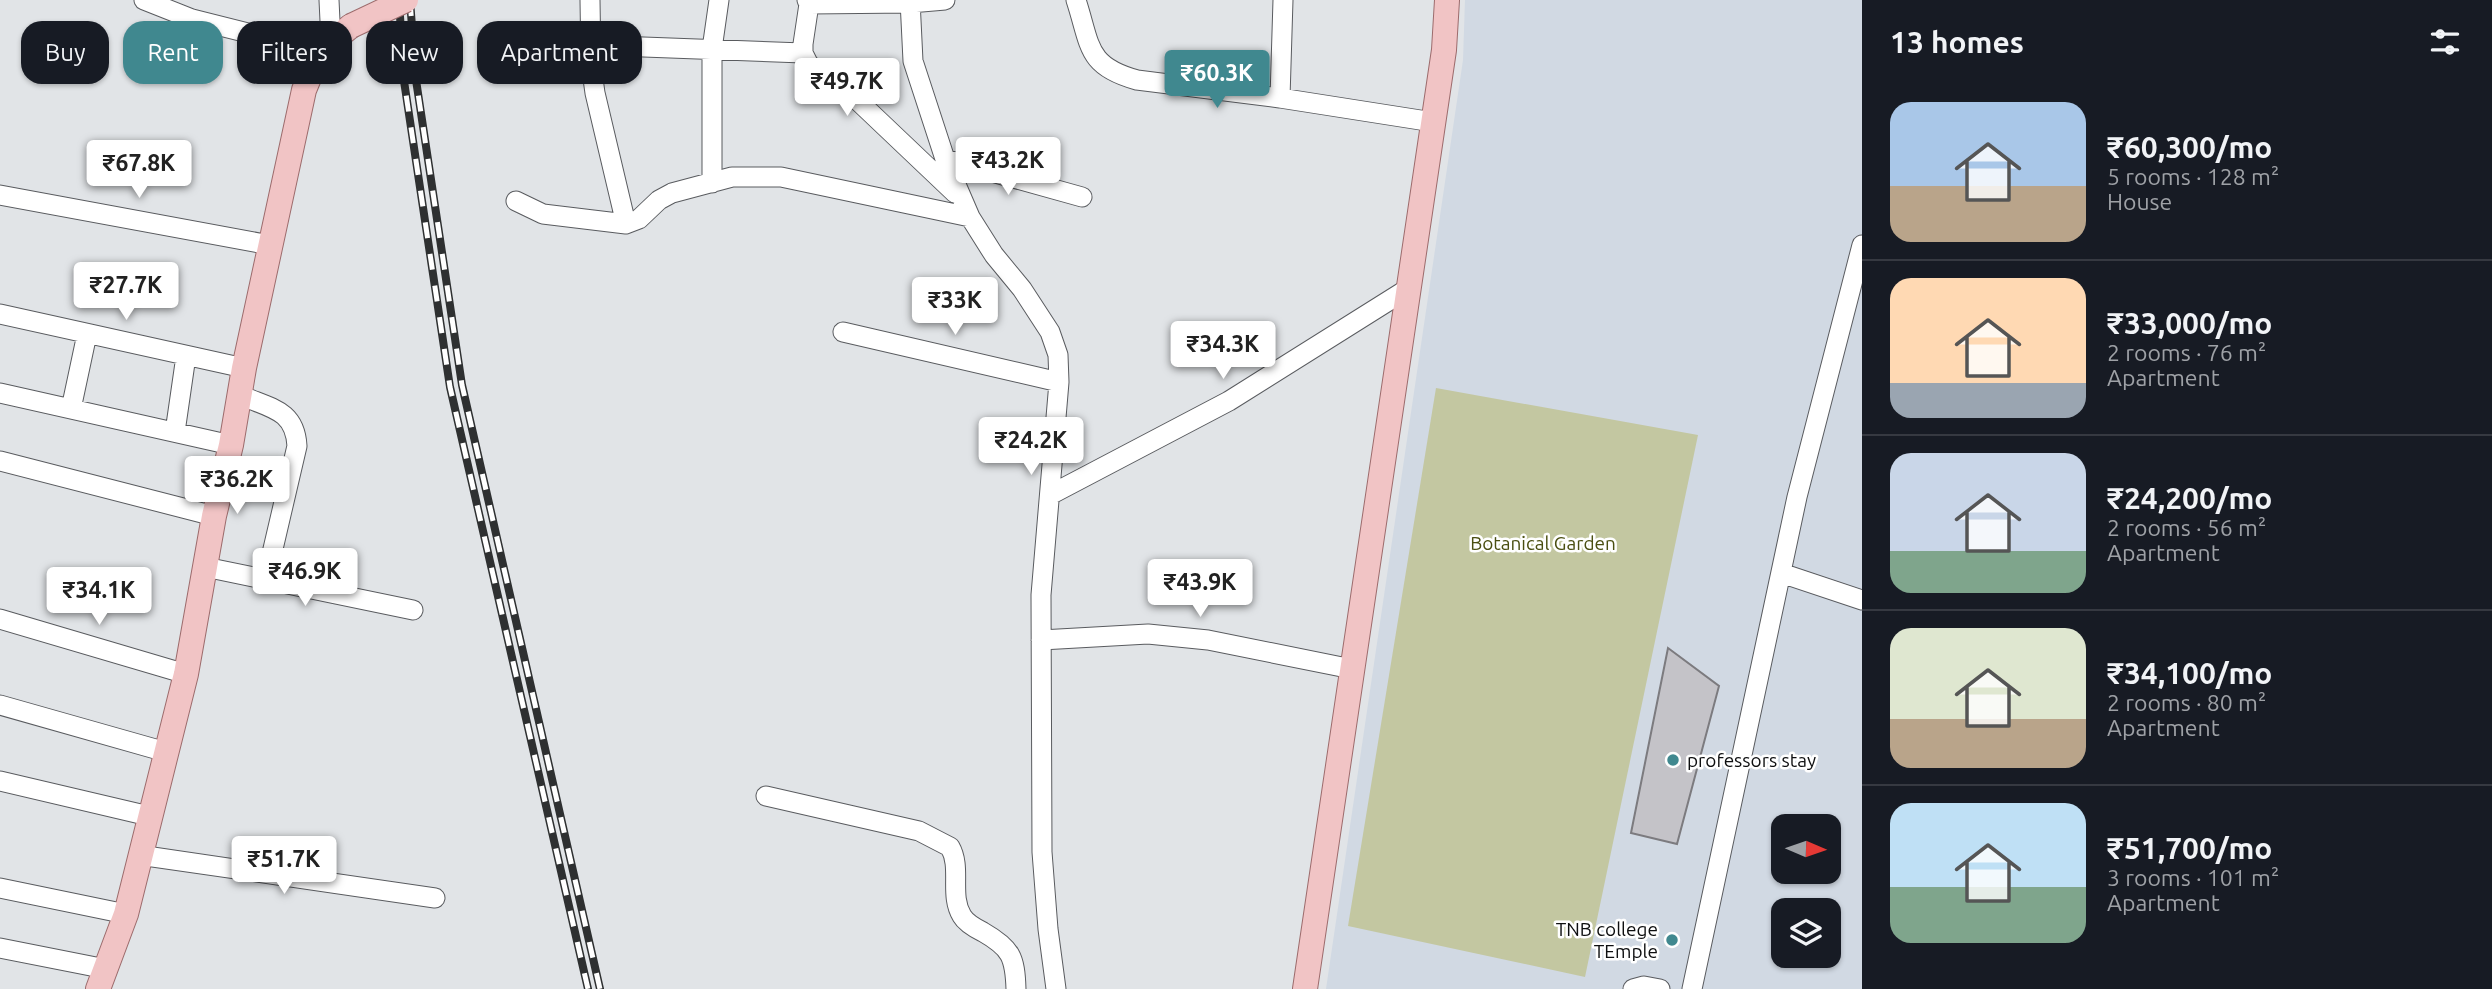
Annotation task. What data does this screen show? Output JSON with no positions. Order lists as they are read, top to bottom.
{
  "parks": ["Botanical Garden"],
  "places": ["professors stay", "TNB college TEmple"],
  "north": "right",
  "page": {
    "heading": "13 homes",
    "chip": [
      "Buy",
      "Rent",
      "Filters",
      "New",
      "Apartment"
    ],
    "price": [
      "₹60.3K",
      "₹49.7K",
      "₹43.2K",
      "₹67.8K",
      "₹27.7K",
      "₹33K",
      "₹34.3K",
      "₹24.2K",
      "₹36.2K",
      "₹46.9K",
      "₹43.9K",
      "₹34.1K",
      "₹51.7K"
    ],
    "list": [
      {
        "name": "₹60,300/mo",
        "note": "5 rooms · 128 m² · House"
      },
      {
        "name": "₹33,000/mo",
        "note": "2 rooms · 76 m² · Apartment"
      },
      {
        "name": "₹24,200/mo",
        "note": "2 rooms · 56 m² · Apartment"
      },
      {
        "name": "₹34,100/mo",
        "note": "2 rooms · 80 m² · Apartment"
      },
      {
        "name": "₹51,700/mo",
        "note": "3 rooms · 101 m² · Apartment"
      }
    ]
  }
}
